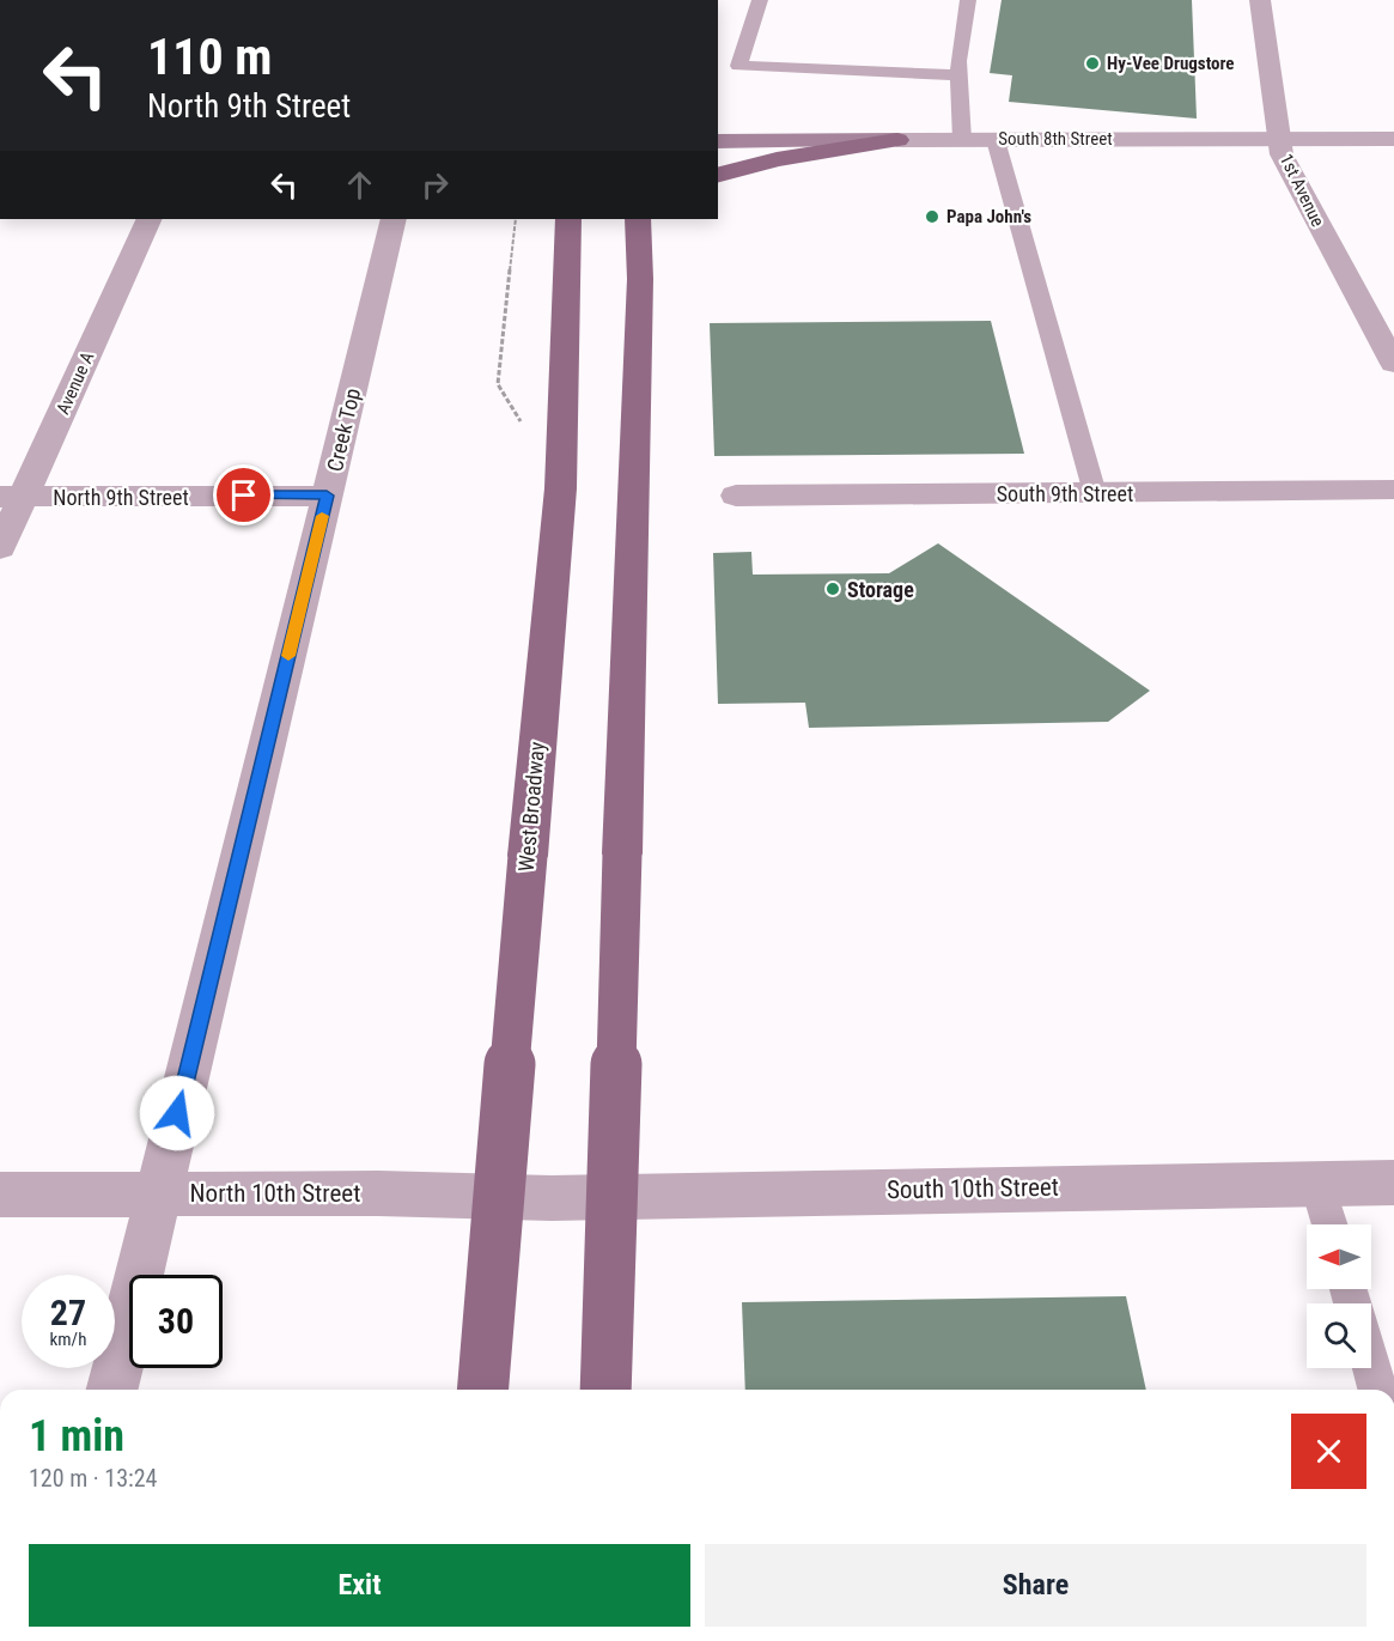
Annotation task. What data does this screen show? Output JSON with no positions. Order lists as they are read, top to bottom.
{
  "streets": {
    "main road": ["South 8th Street", "West Broadway"],
    "street": [
      "1st Avenue",
      "Avenue A",
      "Creek Top",
      "South 9th Street",
      "North 9th Street",
      "South 10th Street",
      "North 10th Street"
    ]
  },
  "crossings": [
    ["South 8th Street", "1st Avenue"],
    ["Avenue A", "North 9th Street"],
    ["Creek Top", "North 9th Street"],
    ["Creek Top", "North 10th Street"],
    ["South 10th Street", "North 10th Street"]
  ],
  "places": ["Hy-Vee Drugstore", "Papa John's", "Storage"],
  "north": "left",
  "page": {
    "turn": ["110 m", "North 9th Street"],
    "speed": "27 km/h",
    "limit": "30",
    "heading": ["1 min", "120 m · 13:24"],
    "buttons": ["Exit", "Share"]
  }
}
